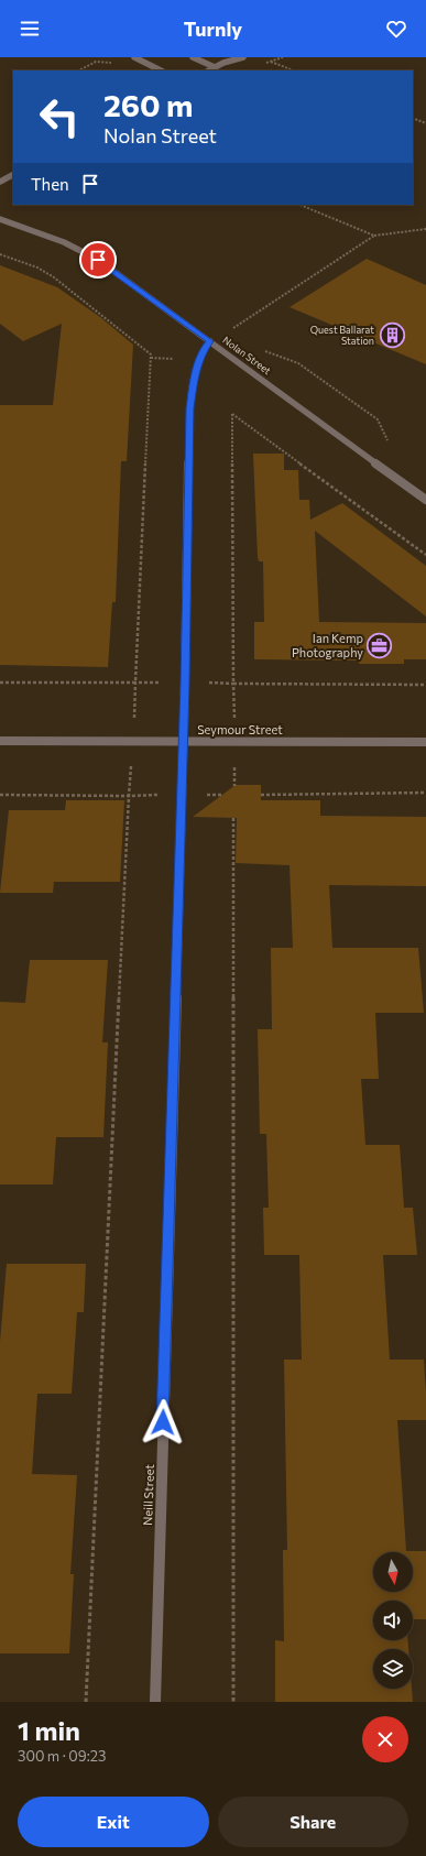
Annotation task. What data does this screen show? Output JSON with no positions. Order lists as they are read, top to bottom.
{
  "streets": {
    "street": ["Nolan Street", "Seymour Street", "Neill Street"]
  },
  "crossings": [
    ["Nolan Street", "Neill Street"],
    ["Seymour Street", "Neill Street"]
  ],
  "places": {
    "building": ["Quest Ballarat Station"],
    "office": ["Ian Kemp Photography"]
  },
  "north": "bottom",
  "page": {
    "header": "Turnly",
    "turn": ["260 m", "Nolan Street"],
    "then": "Then",
    "heading": ["1 min", "300 m · 09:23"],
    "buttons": ["Exit", "Share"]
  }
}
